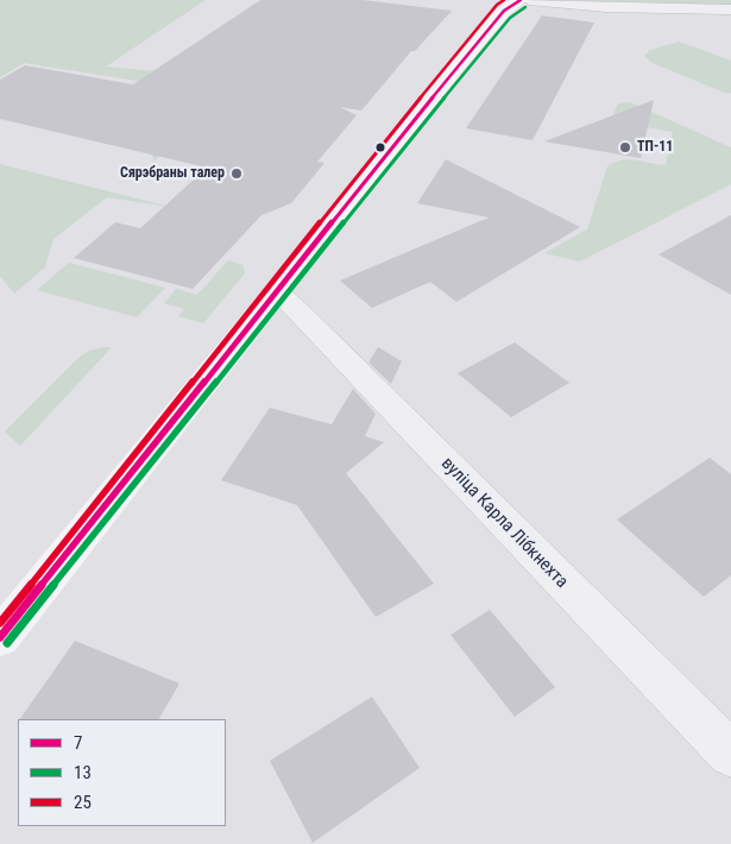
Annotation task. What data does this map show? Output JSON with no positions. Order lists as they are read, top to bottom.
{
  "streets": {
    "street": ["вуліца Карла Лібкнехта"]
  },
  "places": ["ТП-11", "Сярэбраны талер"],
  "lines": ["transit line 7", "transit line 25", "transit line 13"],
  "legend": ["7", "13", "25"]
}
